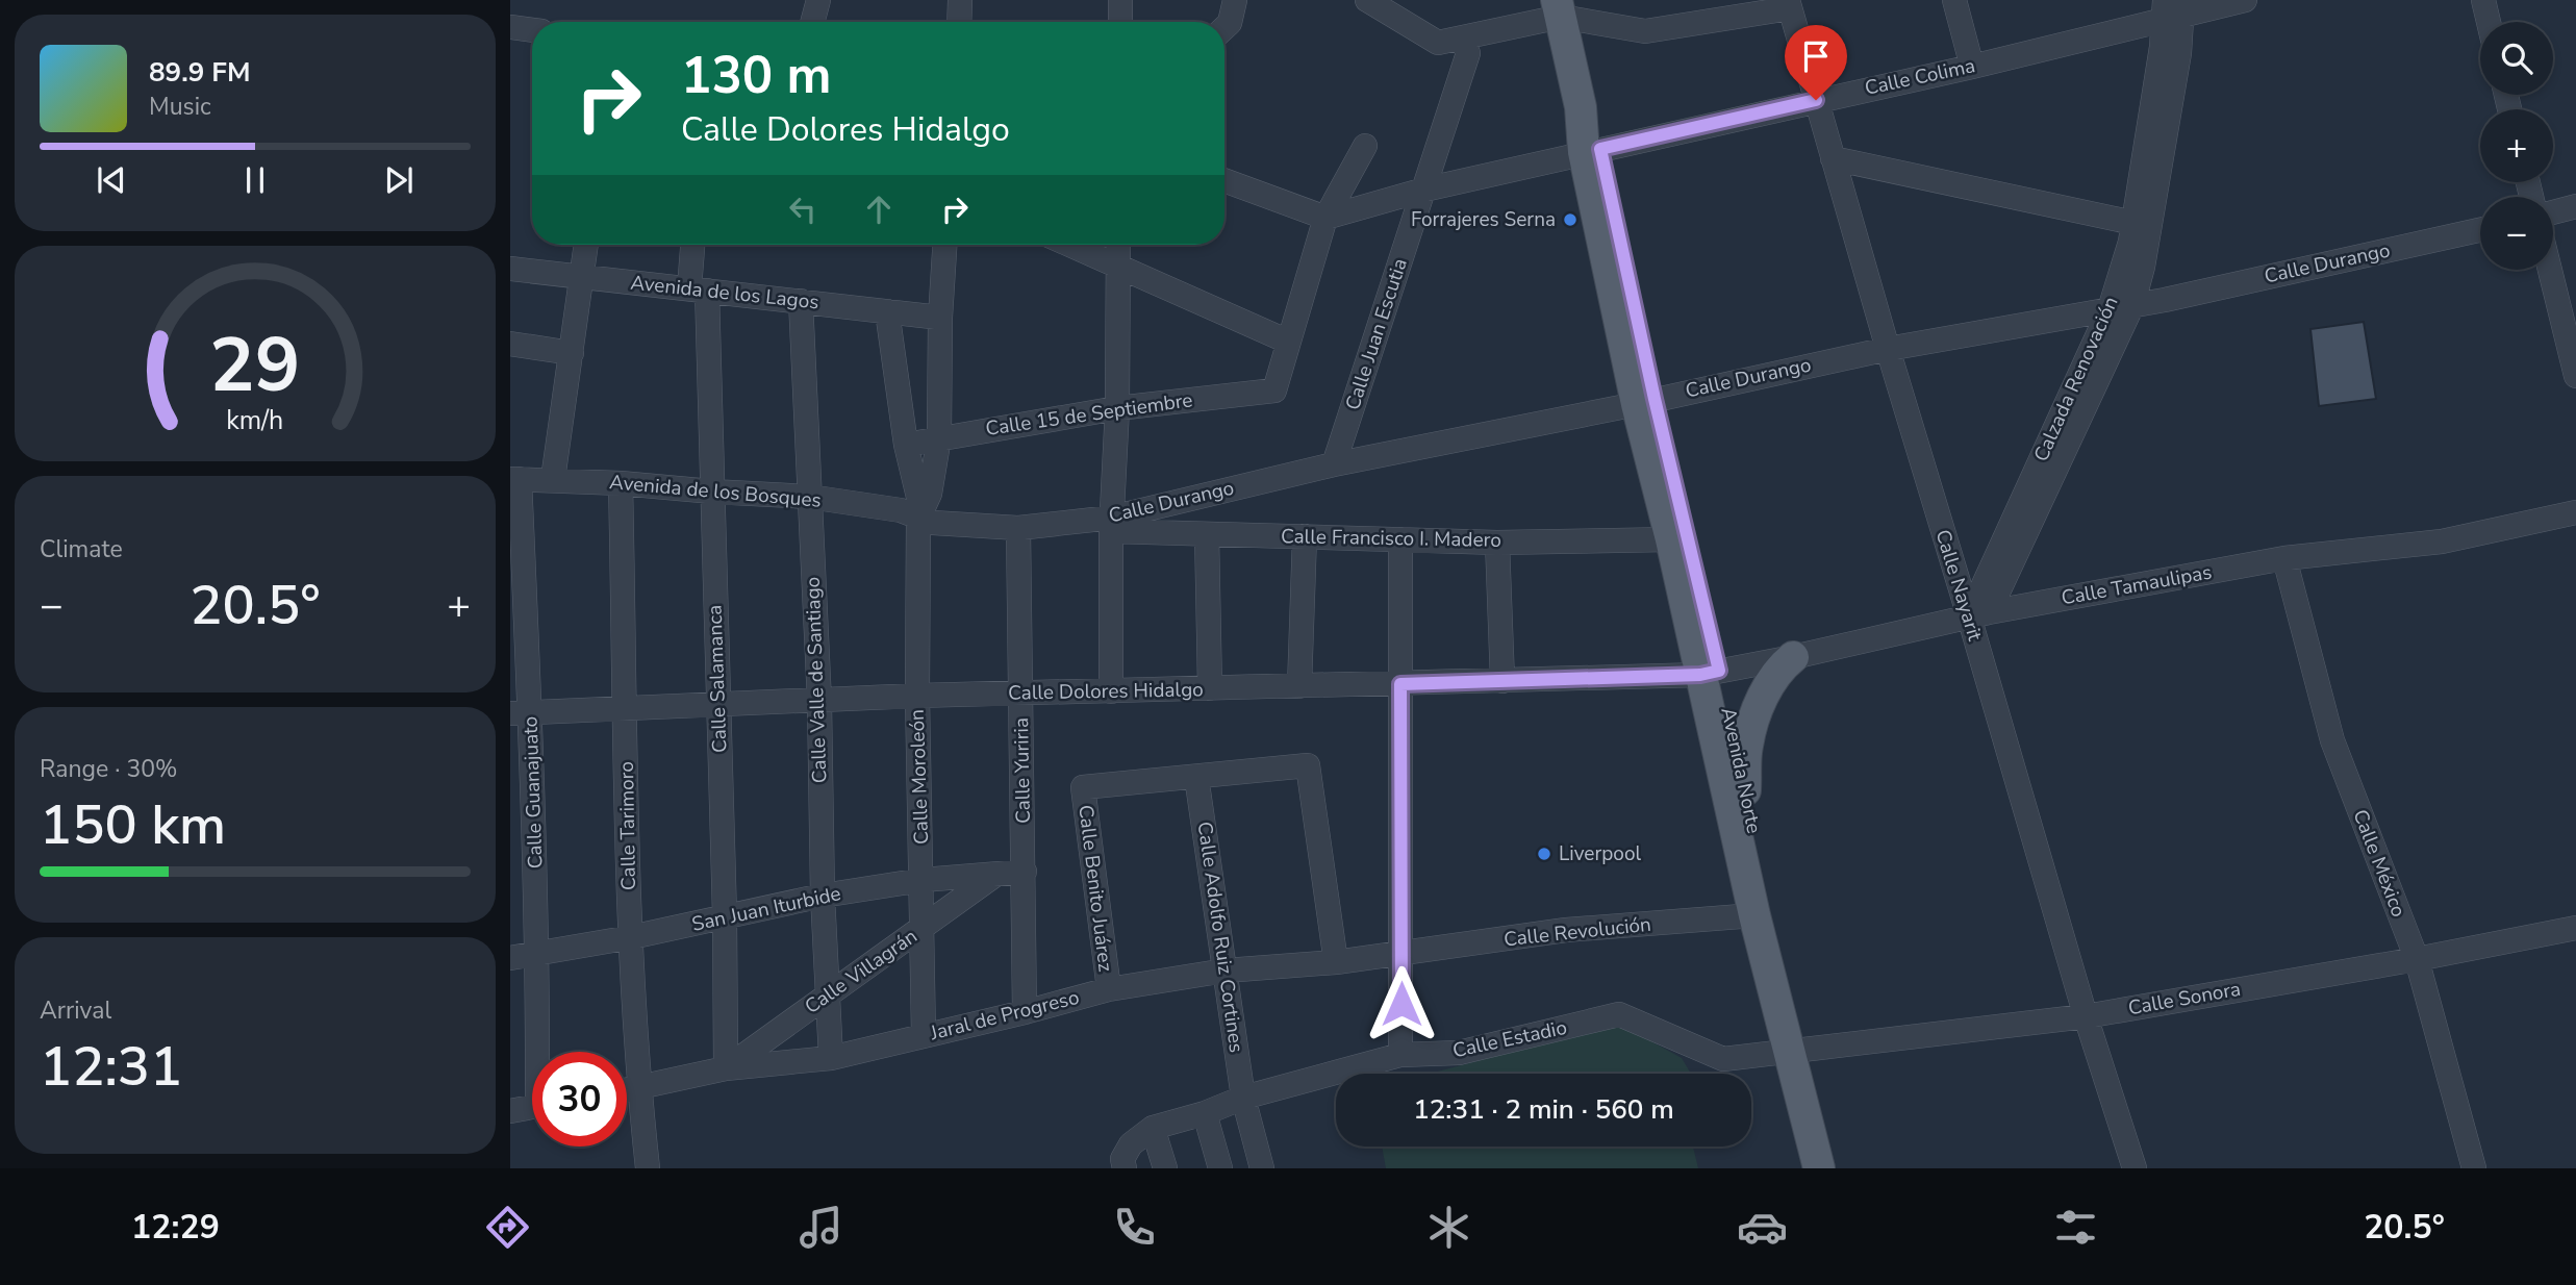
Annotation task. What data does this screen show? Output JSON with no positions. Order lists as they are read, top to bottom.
{
  "streets": {
    "main road": ["Avenida Norte"],
    "street": [
      "Calle Colima",
      "Calle Durango",
      "Avenida de los Lagos",
      "Calle Juan Escutia",
      "Calzada Renovación",
      "Calle 15 de Septiembre",
      "Avenida de los Bosques",
      "Calle Francisco I. Madero",
      "Calle Nayarit",
      "Calle Tamaulipas",
      "Calle Salamanca",
      "Calle Valle de Santiago",
      "Calle Dolores Hidalgo",
      "Calle Yuriria",
      "Calle Moroleón",
      "Calle Guanajuato",
      "Calle Tarimoro",
      "Calle México",
      "Calle Benito Juárez",
      "San Juan Iturbide",
      "Calle Revolución",
      "Calle Adolfo Ruiz Cortines",
      "Calle Villagrán",
      "Calle Sonora",
      "Jaral de Progreso",
      "Calle Estadio"
    ]
  },
  "crossings": [
    ["Calle Colima", "Calle Juan Escutia"],
    ["Calle Colima", "Calzada Renovación"],
    ["Calle Colima", "Calle Nayarit"],
    ["Calle Durango", "Calle Juan Escutia"],
    ["Calle Durango", "Calzada Renovación"],
    ["Calle Durango", "Avenida de los Bosques"],
    ["Calle Durango", "Calle Francisco I. Madero"],
    ["Calle Durango", "Calle Nayarit"],
    ["Calle Durango", "Calle Yuriria"],
    ["Calle Durango", "Avenida Norte"],
    ["Calle Durango", "Calle Moroleón"],
    ["Avenida de los Lagos", "Calle Salamanca"],
    ["Avenida de los Lagos", "Calle Valle de Santiago"],
    ["Calzada Renovación", "Calle Nayarit"],
    ["Calzada Renovación", "Calle Tamaulipas"],
    ["Avenida de los Bosques", "Calle Salamanca"],
    ["Avenida de los Bosques", "Calle Valle de Santiago"],
    ["Avenida de los Bosques", "Calle Moroleón"],
    ["Avenida de los Bosques", "Calle Guanajuato"],
    ["Avenida de los Bosques", "Calle Tarimoro"],
    ["Calle Francisco I. Madero", "Avenida Norte"],
    ["Calle Nayarit", "Calle Tamaulipas"],
    ["Calle Nayarit", "Calle Sonora"],
    ["Calle Tamaulipas", "Calle Dolores Hidalgo"],
    ["Calle Tamaulipas", "Avenida Norte"],
    ["Calle Tamaulipas", "Calle México"],
    ["Calle Salamanca", "Calle Dolores Hidalgo"],
    ["Calle Salamanca", "San Juan Iturbide"],
    ["Calle Salamanca", "Calle Villagrán"],
    ["Calle Salamanca", "Jaral de Progreso"],
    ["Calle Valle de Santiago", "Calle Dolores Hidalgo"],
    ["Calle Valle de Santiago", "San Juan Iturbide"],
    ["Calle Valle de Santiago", "Calle Villagrán"],
    ["Calle Valle de Santiago", "Jaral de Progreso"],
    ["Calle Dolores Hidalgo", "Calle Yuriria"],
    ["Calle Dolores Hidalgo", "Avenida Norte"],
    ["Calle Dolores Hidalgo", "Calle Moroleón"],
    ["Calle Dolores Hidalgo", "Calle Guanajuato"],
    ["Calle Dolores Hidalgo", "Calle Tarimoro"],
    ["Calle Yuriria", "San Juan Iturbide"],
    ["Calle Yuriria", "Jaral de Progreso"],
    ["Avenida Norte", "Calle Revolución"],
    ["Avenida Norte", "Calle Sonora"],
    ["Avenida Norte", "Calle Estadio"],
    ["Calle Moroleón", "San Juan Iturbide"],
    ["Calle Moroleón", "Calle Villagrán"],
    ["Calle Moroleón", "Jaral de Progreso"],
    ["Calle Guanajuato", "San Juan Iturbide"],
    ["Calle Tarimoro", "San Juan Iturbide"],
    ["Calle Tarimoro", "Jaral de Progreso"],
    ["Calle México", "Calle Sonora"],
    ["Calle Benito Juárez", "Calle Adolfo Ruiz Cortines"],
    ["Calle Benito Juárez", "Jaral de Progreso"],
    ["San Juan Iturbide", "Calle Villagrán"],
    ["Calle Revolución", "Jaral de Progreso"],
    ["Calle Adolfo Ruiz Cortines", "Jaral de Progreso"],
    ["Calle Adolfo Ruiz Cortines", "Calle Estadio"],
    ["Calle Villagrán", "Jaral de Progreso"],
    ["Calle Sonora", "Calle Estadio"]
  ],
  "places": ["Forrajeres Serna", "Liverpool"],
  "page": {
    "map_buttons": ["+", "−"],
    "turn": ["130 m", "Calle Dolores Hidalgo"],
    "song": ["89.9 FM", "Music"],
    "tile": [
      "Climate",
      ["Range · 30%", "150 km"],
      ["Arrival", "12:31"]
    ],
    "heat": ["−", "20.5°", "+"],
    "limit": "30",
    "trip": "12:31 · 2 min · 560 m",
    "tabs": ["12:29", "20.5°"],
    "gauge": ["29", "km/h"]
  }
}
